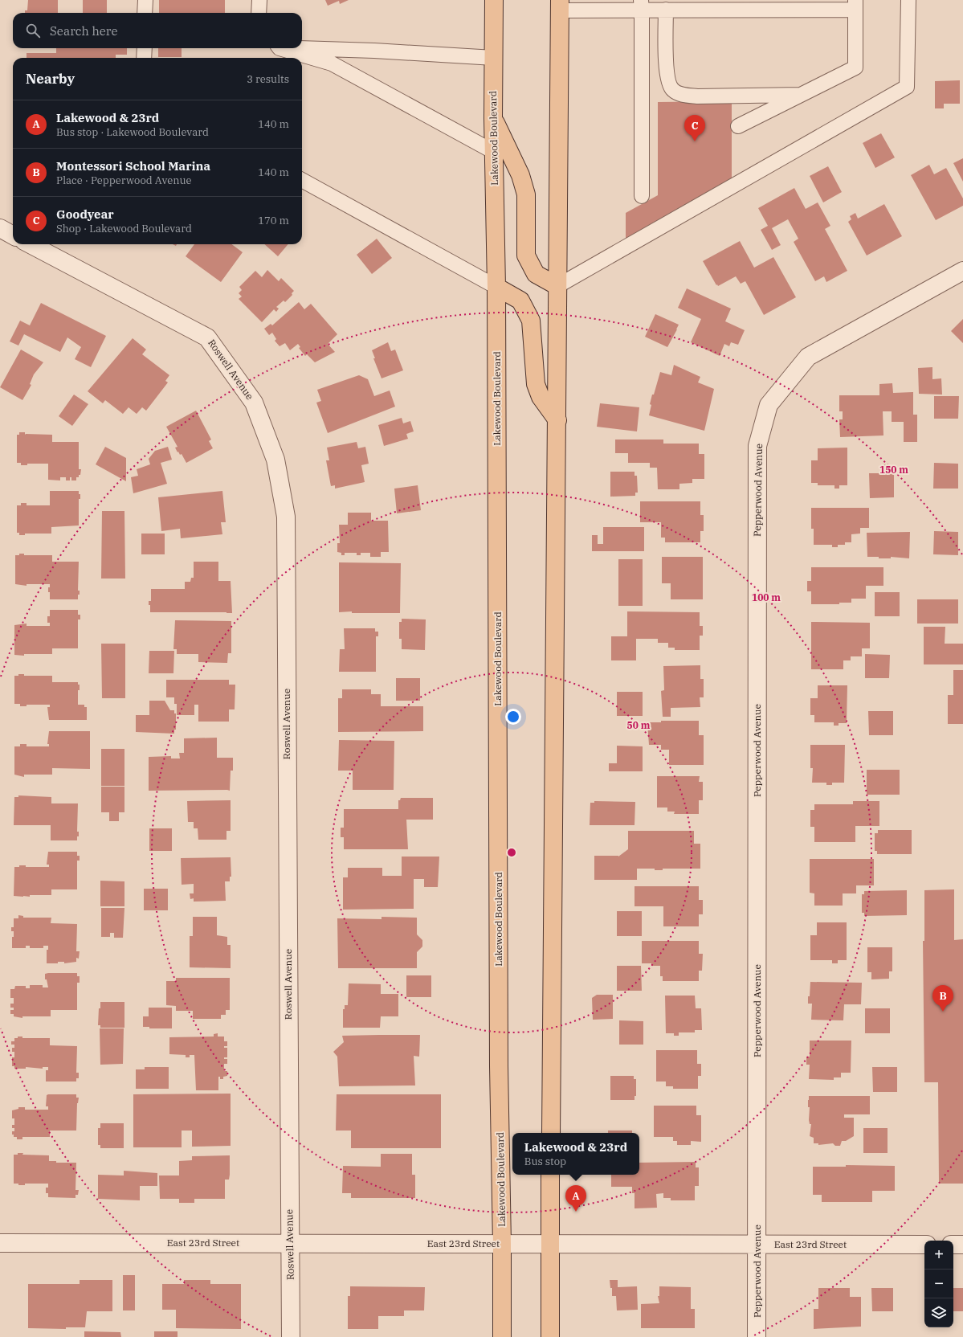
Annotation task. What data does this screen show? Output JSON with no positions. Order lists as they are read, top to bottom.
{
  "streets": {
    "main road": ["Lakewood Boulevard"],
    "street": ["Roswell Avenue", "Pepperwood Avenue", "East 23rd Street"]
  },
  "crossings": [
    ["Lakewood Boulevard", "East 23rd Street"],
    ["Roswell Avenue", "East 23rd Street"],
    ["Pepperwood Avenue", "East 23rd Street"]
  ],
  "page": {
    "search": "Search here",
    "heading": ["Nearby", "3 results"],
    "list": [
      {
        "mark": "A",
        "name": "Lakewood & 23rd",
        "note": "Bus stop · Lakewood Boulevard",
        "value": "140 m"
      },
      {
        "mark": "B",
        "name": "Montessori School Marina",
        "note": "Place · Pepperwood Avenue",
        "value": "140 m"
      },
      {
        "mark": "C",
        "name": "Goodyear",
        "note": "Shop · Lakewood Boulevard",
        "value": "170 m"
      }
    ],
    "pins": ["C", "B", "A"],
    "popup": ["Lakewood & 23rd", "Bus stop"],
    "map_buttons": ["+", "−"]
  },
  "rings": ["150 m", "100 m", "50 m"]
}
